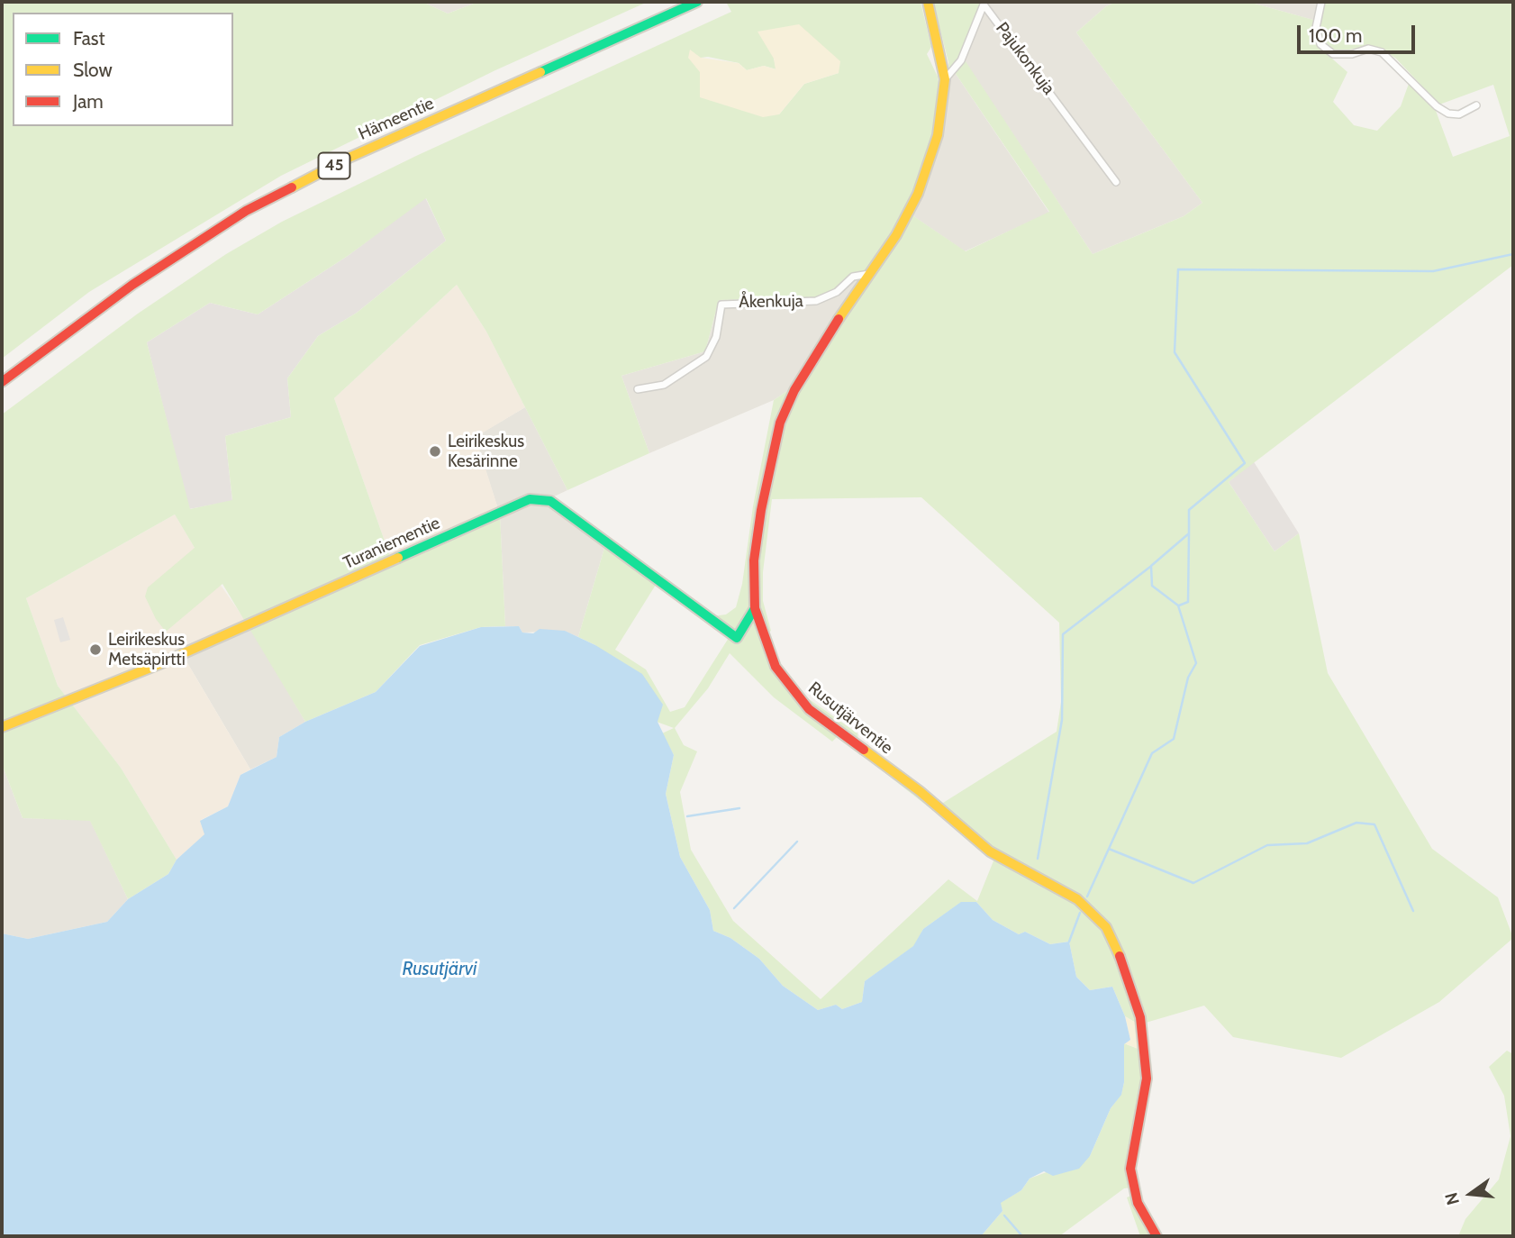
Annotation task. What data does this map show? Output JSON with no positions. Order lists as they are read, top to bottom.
{
  "streets": {
    "main road": [
      "Hämeentie",
      "45",
      "Turaniementie",
      "Rusutjärventie"
    ],
    "street": ["Pajukonkuja", "Åkenkuja"]
  },
  "crossings": [
    ["Pajukonkuja", "Rusutjärventie"],
    ["Åkenkuja", "Rusutjärventie"],
    ["Turaniementie", "Rusutjärventie"]
  ],
  "water": ["Rusutjärvi"],
  "places": ["Leirikeskus Kesärinne", "Leirikeskus Metsäpirtti"],
  "legend": ["Fast", "Slow", "Jam"],
  "scale_bar": "100 m",
  "north": "left"
}
